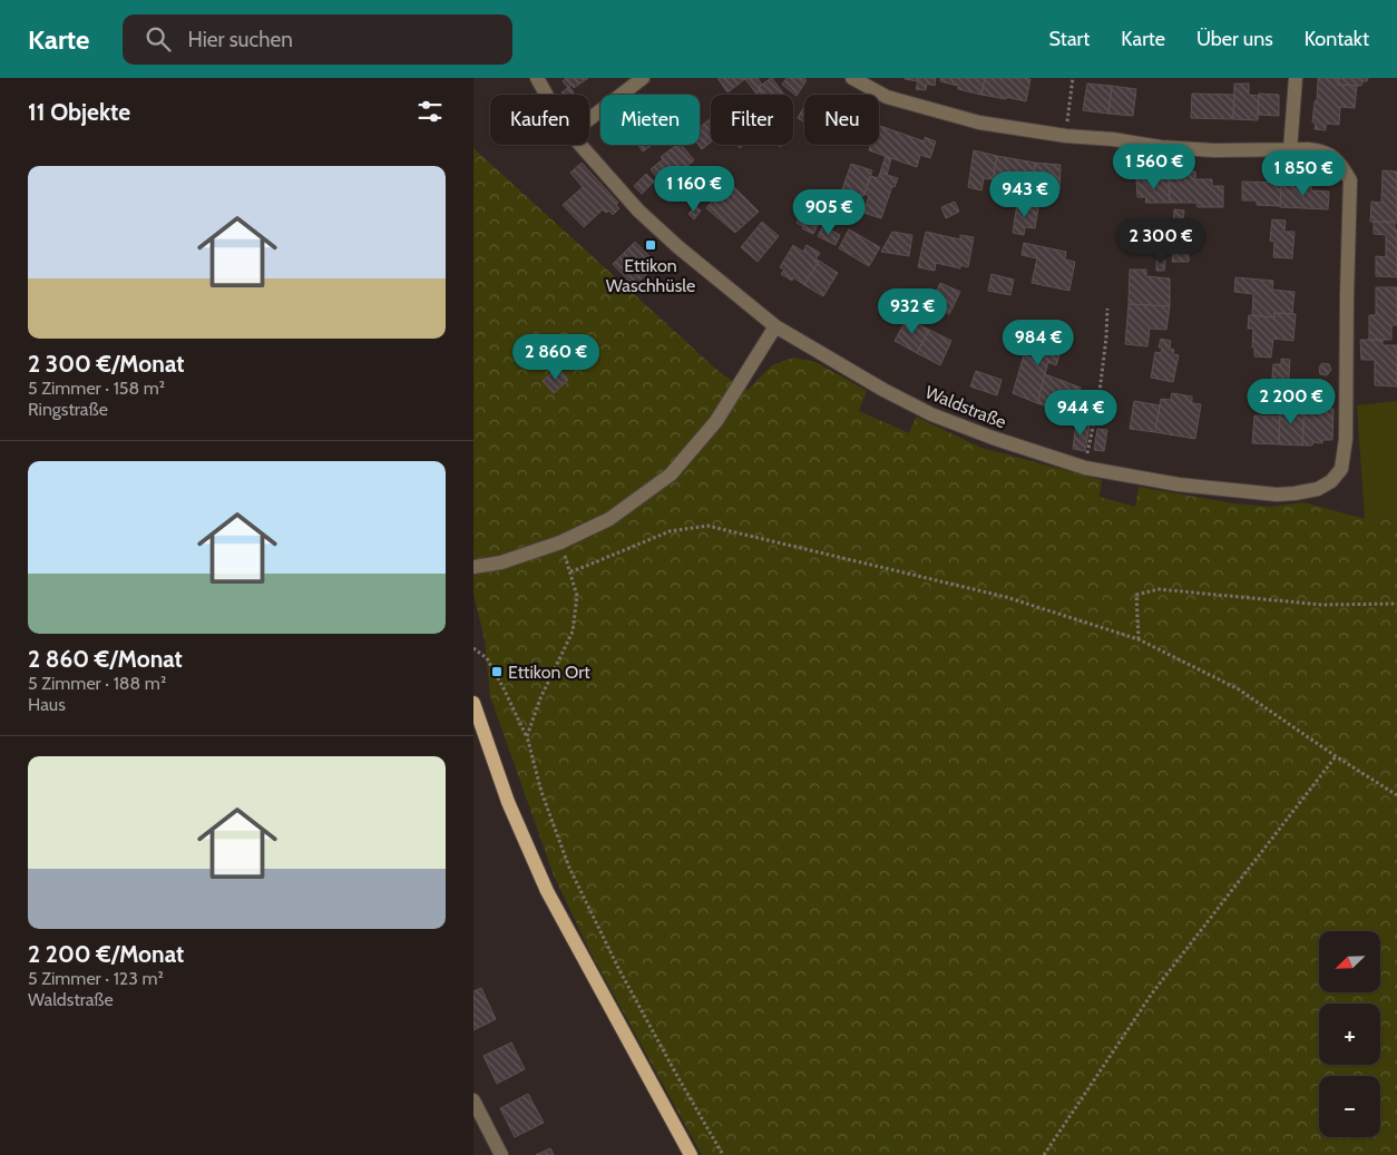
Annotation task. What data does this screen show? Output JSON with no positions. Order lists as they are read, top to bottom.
{
  "streets": {
    "street": ["Waldstraße"]
  },
  "places": {
    "transit": ["Ettikon Waschhüsle", "Ettikon Ort"]
  },
  "north": "bottom left",
  "page": {
    "header": "Karte",
    "search": "Hier suchen",
    "nav": [
      "Start",
      "Karte",
      "Über uns",
      "Kontakt"
    ],
    "heading": "11 Objekte",
    "chip": [
      "Kaufen",
      "Mieten",
      "Filter",
      "Neu"
    ],
    "price": [
      "1 560 €",
      "1 850 €",
      "1 160 €",
      "943 €",
      "905 €",
      "2 300 €",
      "932 €",
      "984 €",
      "2 860 €",
      "2 200 €",
      "944 €"
    ],
    "list": [
      {
        "name": "2 300 €/Monat",
        "note": "5 Zimmer · 158 m² · Ringstraße"
      },
      {
        "name": "2 860 €/Monat",
        "note": "5 Zimmer · 188 m² · Haus"
      },
      {
        "name": "2 200 €/Monat",
        "note": "5 Zimmer · 123 m² · Waldstraße"
      }
    ],
    "map_buttons": ["+", "−"]
  }
}
